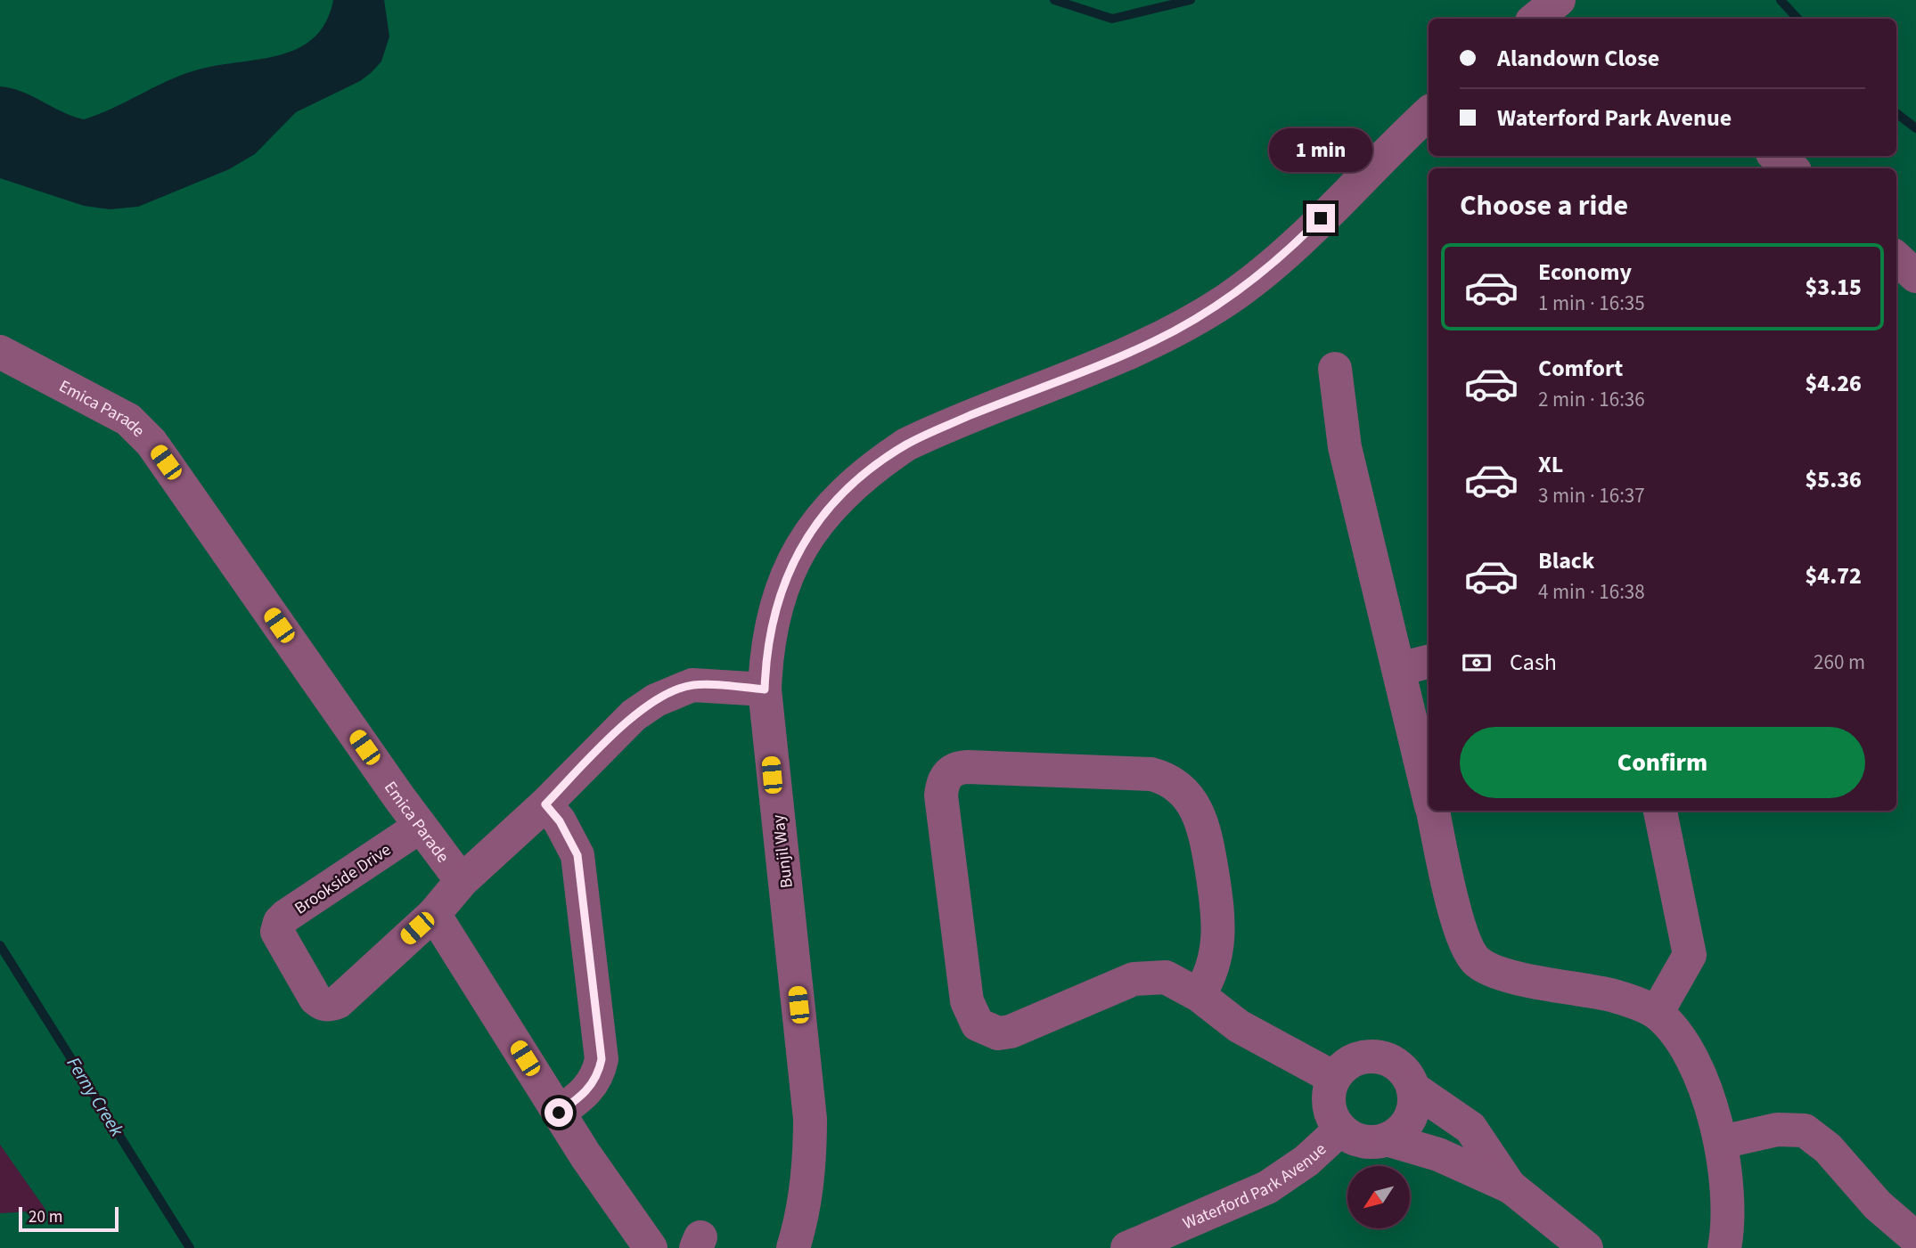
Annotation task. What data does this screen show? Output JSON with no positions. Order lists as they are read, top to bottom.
{
  "streets": {
    "street": [
      "Emica Parade",
      "Bunjil Way",
      "Brookside Drive",
      "Waterford Park Avenue"
    ]
  },
  "crossings": [
    ["Emica Parade", "Bunjil Way"],
    ["Emica Parade", "Brookside Drive"]
  ],
  "water": ["Ferny Creek"],
  "scale_bar": "20 m",
  "north": "bottom left",
  "page": {
    "banner": ["Alandown Close", "Waterford Park Avenue"],
    "bubble": "1 min",
    "heading": "Choose a ride",
    "list": [
      {
        "name": "Economy",
        "note": "1 min · 16:35",
        "value": "$3.15"
      },
      {
        "name": "Comfort",
        "note": "2 min · 16:36",
        "value": "$4.26"
      },
      {
        "name": "XL",
        "note": "3 min · 16:37",
        "value": "$5.36"
      },
      {
        "name": "Black",
        "note": "4 min · 16:38",
        "value": "$4.72"
      }
    ],
    "pay": ["Cash", "260 m"],
    "buttons": "Confirm",
    "scale": "20 m"
  }
}
